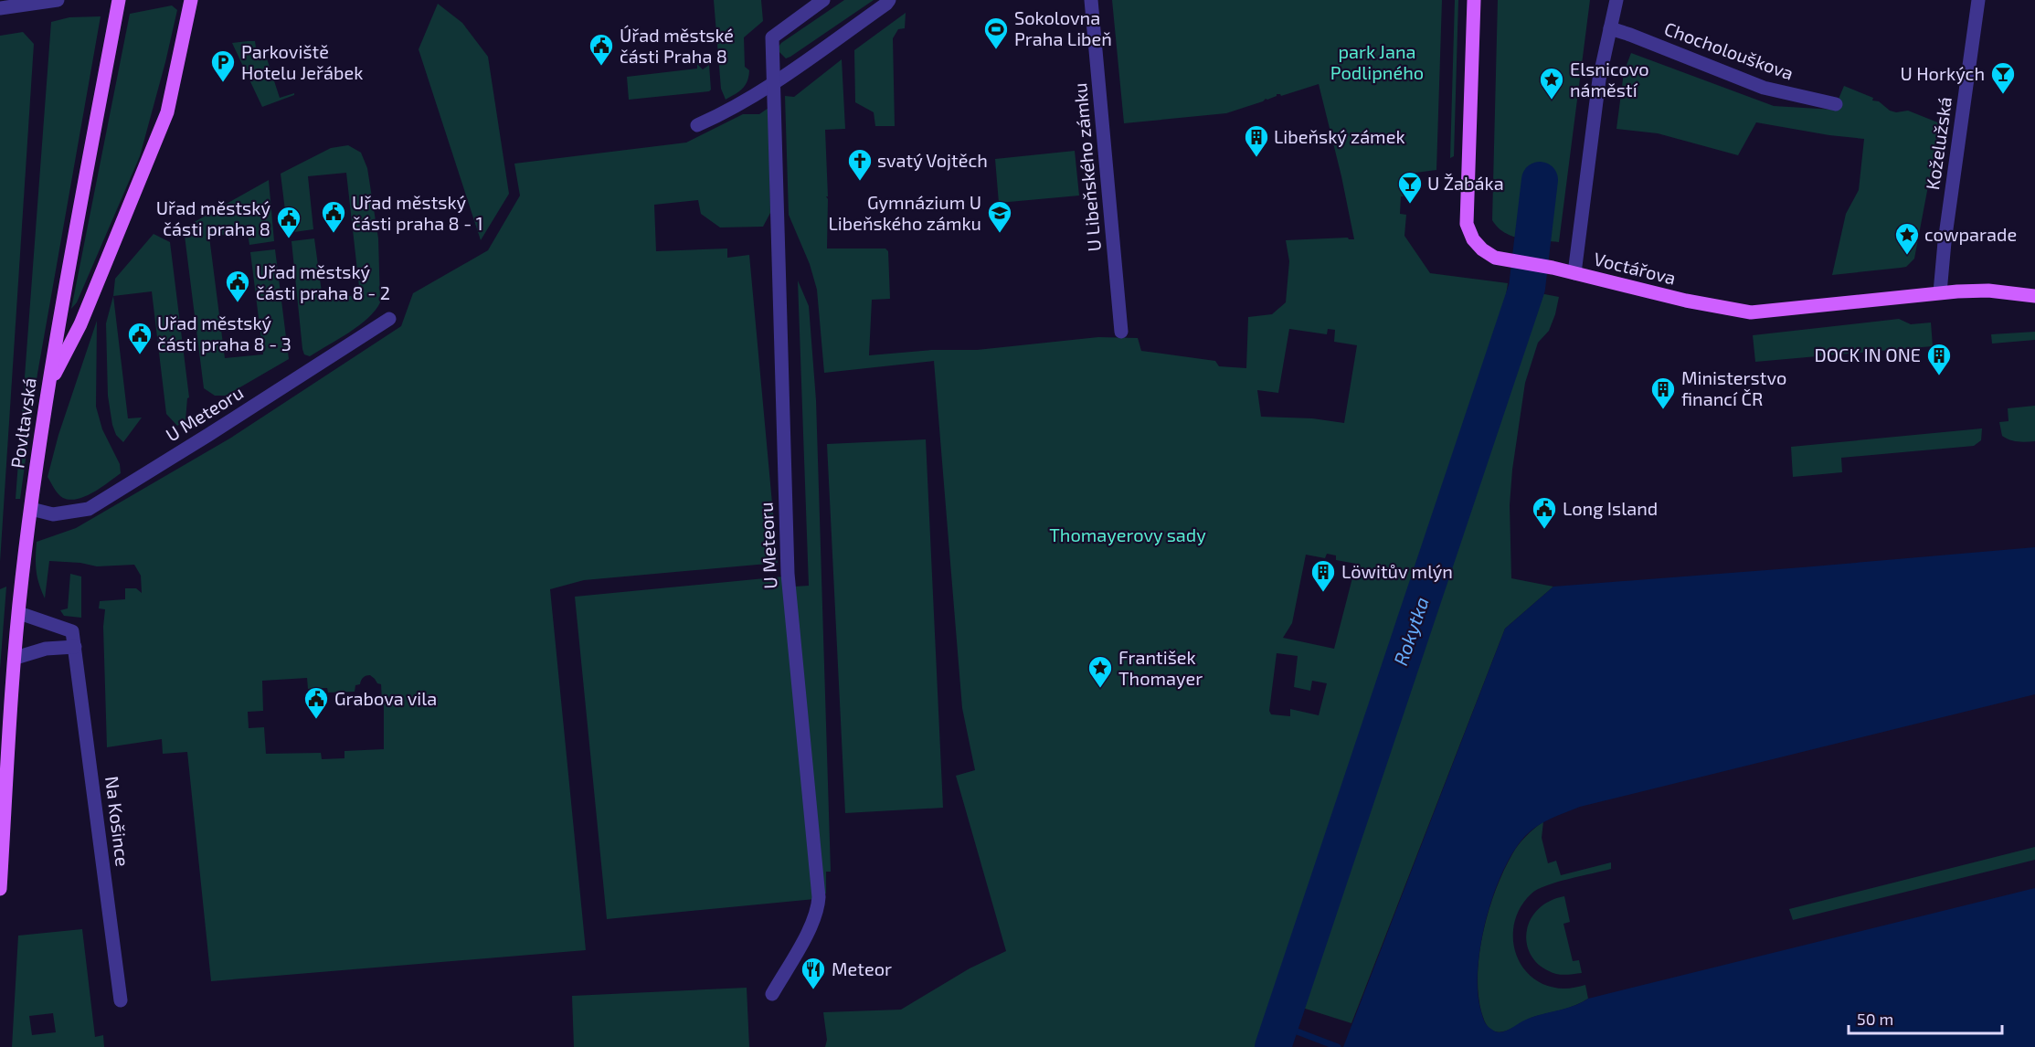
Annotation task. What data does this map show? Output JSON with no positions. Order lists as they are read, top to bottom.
{
  "streets": {
    "main road": ["Voctářova", "Povltavská"],
    "street": [
      "Chocholouškova",
      "Koželužská",
      "U Libeňského zámku",
      "U Meteoru",
      "Na Košince"
    ]
  },
  "crossings": [
    ["Koželužská", "Voctářova"],
    ["U Meteoru", "Povltavská"],
    ["Povltavská", "Na Košince"]
  ],
  "water": ["Rokytka"],
  "parks": ["park Jana Podlipného", "Thomayerovy sady"],
  "places": {
    "sports": ["Sokolovna Praha Libeň"],
    "public building": [
      "Úřad městské části Praha 8",
      "Uřad městský části praha 8 - 1",
      "Uřad městský části praha 8",
      "Uřad městský části praha 8 - 2",
      "Uřad městský části praha 8 - 3",
      "Long Island",
      "Grabova vila"
    ],
    "parking": ["Parkoviště Hotelu Jeřábek"],
    "bar": ["U Horkých", "U Žabáka"],
    "place": ["Elsnicovo náměstí", "cowparade", "František Thomayer"],
    "building": [
      "Libeňský zámek",
      "DOCK IN ONE",
      "Ministerstvo financí ČR",
      "Löwitův mlýn"
    ],
    "church": ["svatý Vojtěch"],
    "school or university": ["Gymnázium U Libeňského zámku"],
    "restaurant": ["Meteor"]
  },
  "scale_bar": "50 m"
}
